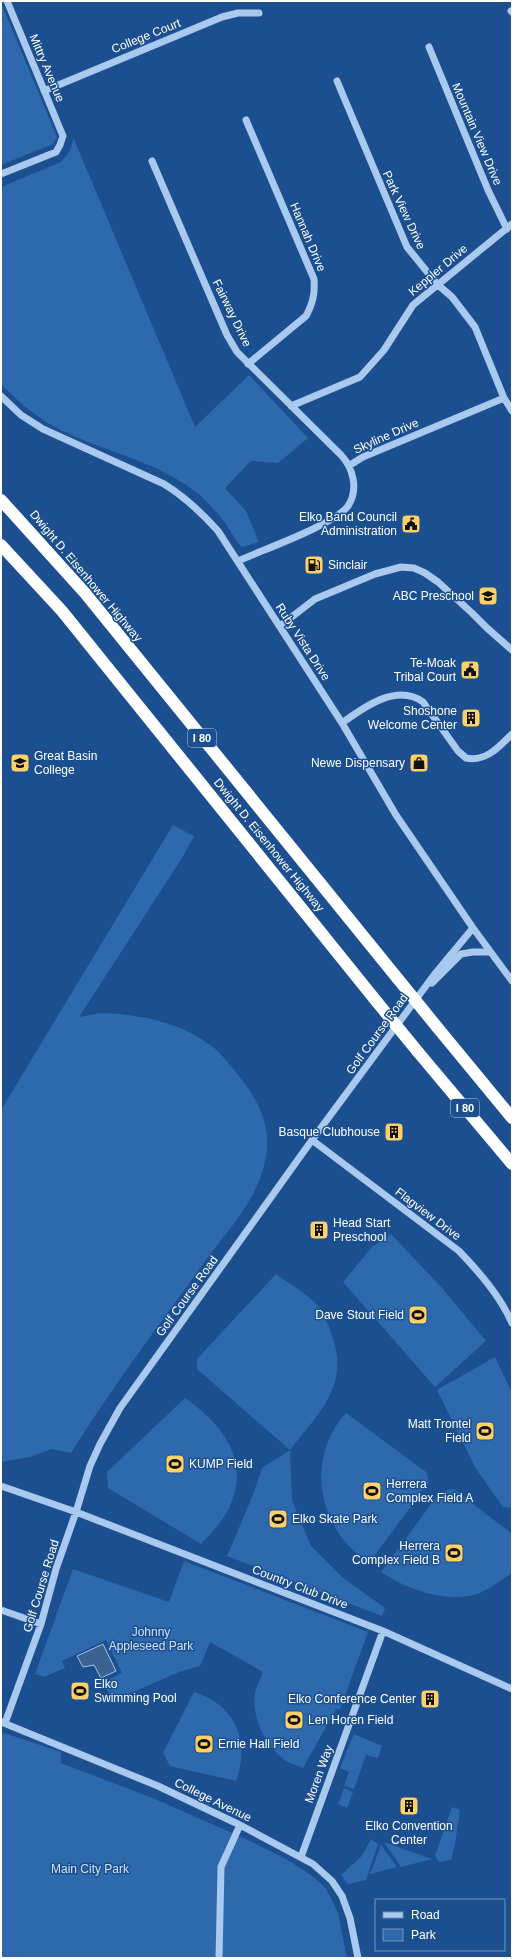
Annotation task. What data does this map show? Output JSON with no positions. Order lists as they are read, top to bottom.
{
  "streets": {
    "highway": ["Dwight D. Eisenhower Highway", "I 80"],
    "street": [
      "College Court",
      "Mittry Avenue",
      "Mountain View Drive",
      "Park View Drive",
      "Hannah Drive",
      "Keppler Drive",
      "Fairway Drive",
      "Skyline Drive",
      "Ruby Vista Drive",
      "Golf Course Road",
      "Flagview Drive",
      "Country Club Drive",
      "Moren Way",
      "College Avenue"
    ]
  },
  "crossings": [
    ["College Court", "Mittry Avenue"],
    ["Mountain View Drive", "Keppler Drive"],
    ["Park View Drive", "Keppler Drive"],
    ["Park View Drive", "Skyline Drive"],
    ["Hannah Drive", "Fairway Drive"],
    ["Keppler Drive", "Fairway Drive"],
    ["Fairway Drive", "Skyline Drive"],
    ["Skyline Drive", "Ruby Vista Drive"],
    ["Ruby Vista Drive", "Golf Course Road"],
    ["Golf Course Road", "Flagview Drive"],
    ["Golf Course Road", "Country Club Drive"],
    ["Golf Course Road", "College Avenue"],
    ["Country Club Drive", "Moren Way"],
    ["Moren Way", "College Avenue"]
  ],
  "parks": ["Johnny Appleseed Park", "Main City Park"],
  "places": {
    "public building": ["Elko Band Council Administration", "Te-Moak Tribal Court"],
    "fuel station": ["Sinclair"],
    "school or university": ["ABC Preschool", "Great Basin College"],
    "building": [
      "Shoshone Welcome Center",
      "Basque Clubhouse",
      "Head Start Preschool",
      "Elko Conference Center",
      "Elko Convention Center"
    ],
    "shop": ["Newe Dispensary"],
    "sports": [
      "Dave Stout Field",
      "Matt Trontel Field",
      "KUMP Field",
      "Herrera Complex Field A",
      "Elko Skate Park",
      "Herrera Complex Field B",
      "Elko Swimming Pool",
      "Len Horen Field",
      "Ernie Hall Field"
    ]
  },
  "legend": ["Road", "Park"]
}
